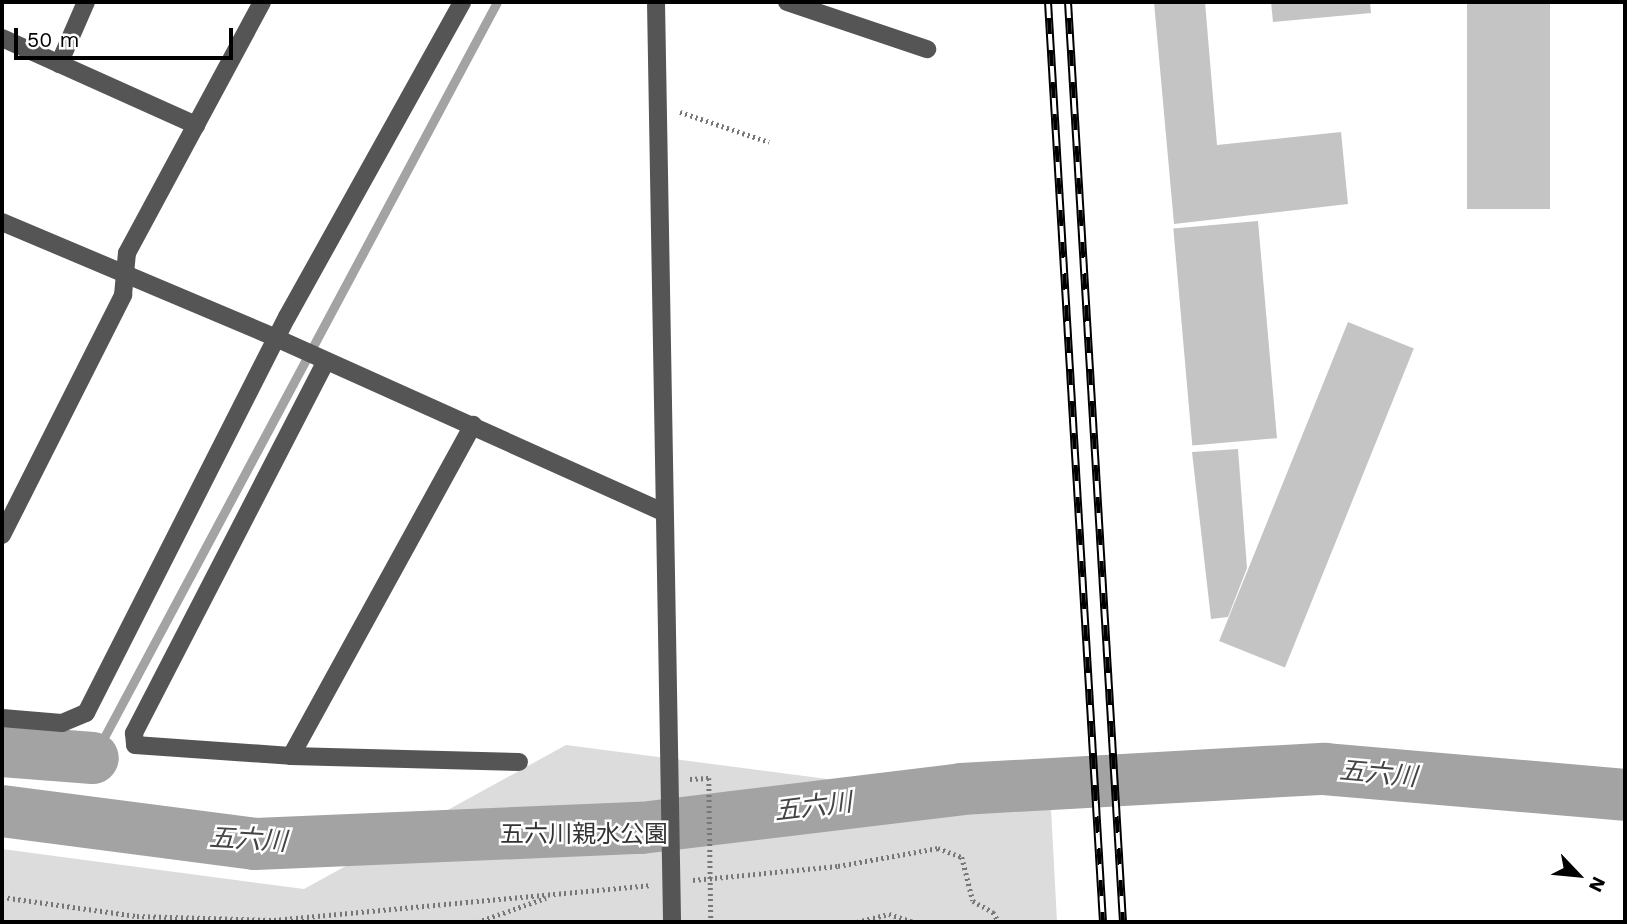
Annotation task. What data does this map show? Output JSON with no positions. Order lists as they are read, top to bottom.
{
  "water": ["五六川"],
  "parks": ["五六川親水公園"],
  "scale_bar": "50 m",
  "north": "bottom right"
}
